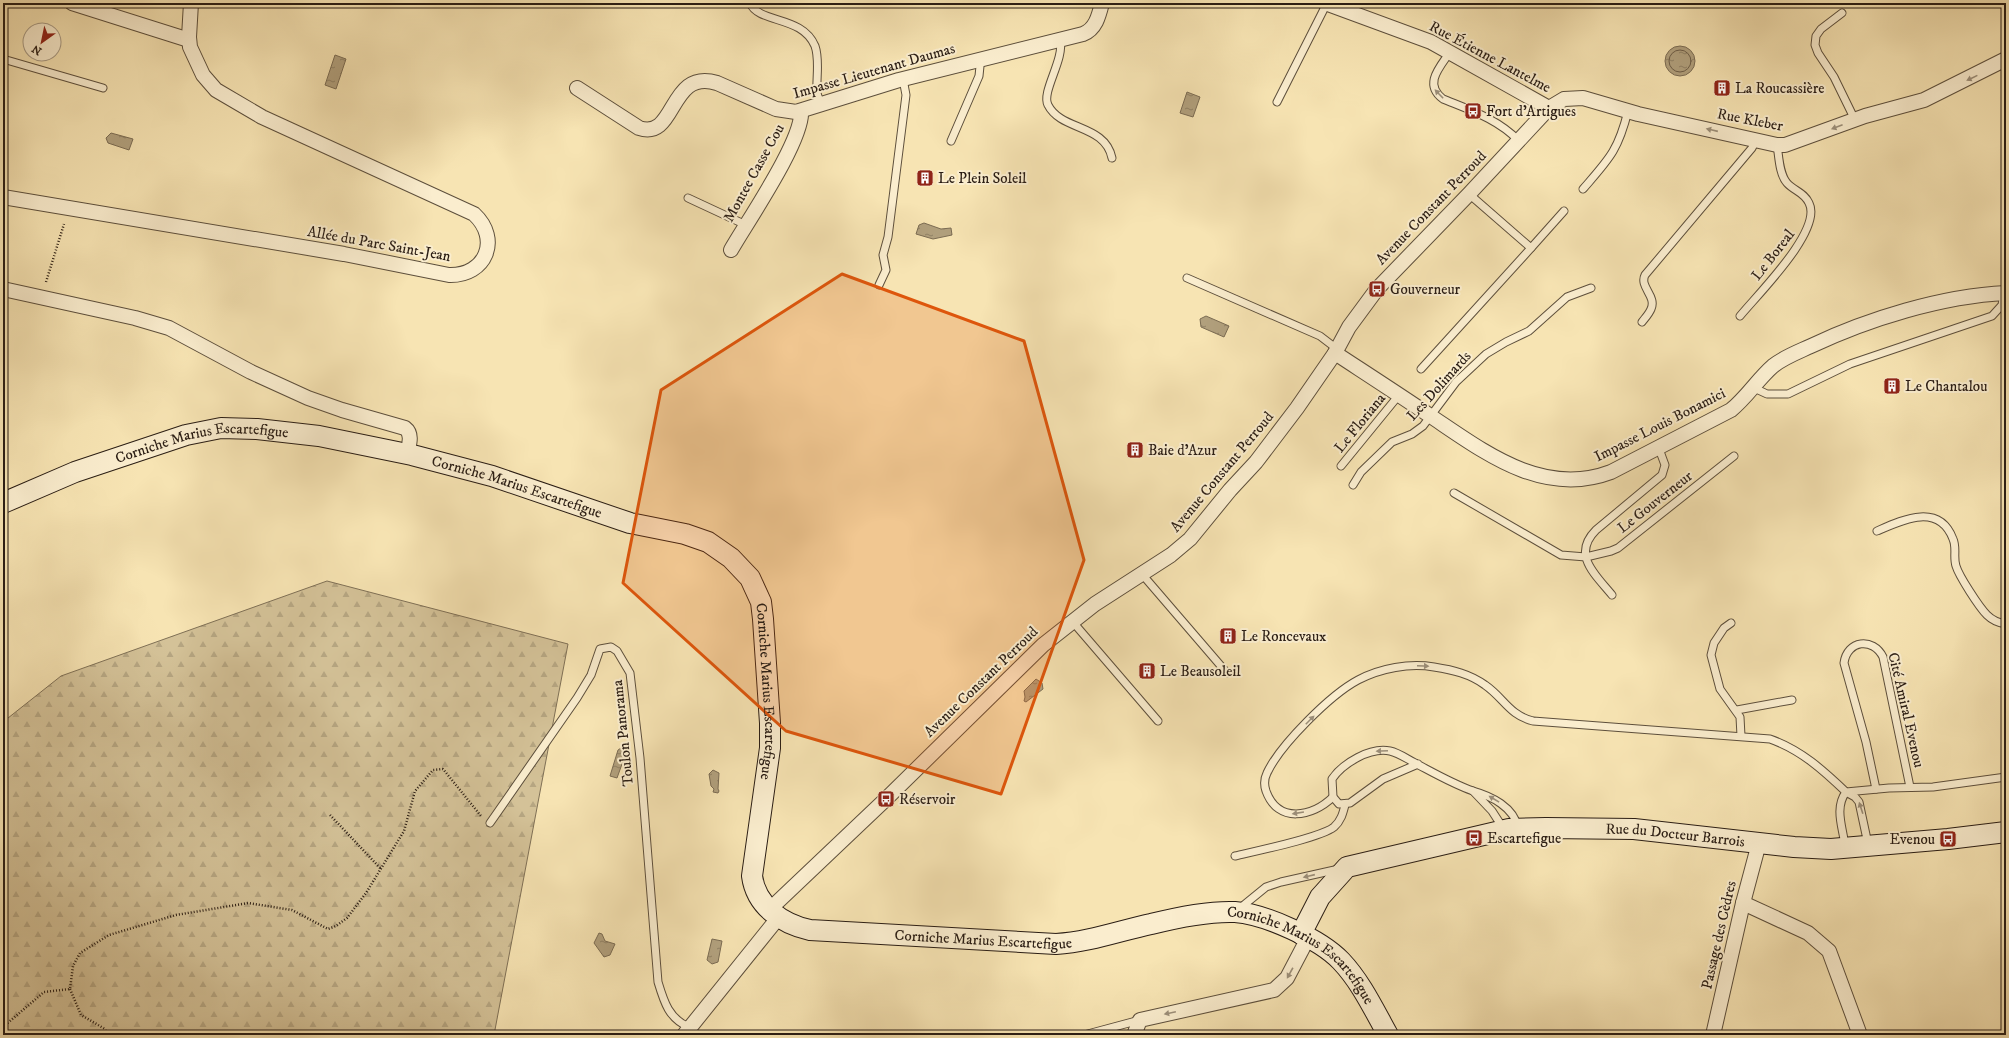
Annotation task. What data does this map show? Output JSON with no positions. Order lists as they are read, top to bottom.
{
  "streets": {
    "main road": ["Corniche Marius Escartefigue", "Rue du Docteur Barrois"],
    "street": [
      "Rue Étienne Lantelme",
      "Impasse Lieutenant Daumas",
      "Rue Kleber",
      "Montee Casse Cou",
      "Avenue Constant Perroud",
      "Allée du Parc Saint-Jean",
      "Impasse Louis Bonamici",
      "Passage des Cèdres"
    ],
    "lane": [
      "Le Boreal",
      "Les Dolimards",
      "Le Floriana",
      "Le Gouverneur",
      "Cité Amiral Evenou",
      "Toulon Panorama"
    ]
  },
  "crossings": [
    ["Rue Étienne Lantelme", "Rue Kleber"],
    ["Rue Étienne Lantelme", "Avenue Constant Perroud"],
    ["Impasse Lieutenant Daumas", "Montee Casse Cou"],
    ["Rue Kleber", "Avenue Constant Perroud"],
    ["Rue Kleber", "Le Boreal"],
    ["Avenue Constant Perroud", "Impasse Louis Bonamici"],
    ["Avenue Constant Perroud", "Corniche Marius Escartefigue"],
    ["Avenue Constant Perroud", "Toulon Panorama"],
    ["Les Dolimards", "Impasse Louis Bonamici"],
    ["Le Floriana", "Impasse Louis Bonamici"],
    ["Impasse Louis Bonamici", "Le Gouverneur"],
    ["Corniche Marius Escartefigue", "Rue du Docteur Barrois"],
    ["Rue du Docteur Barrois", "Passage des Cèdres"]
  ],
  "one_way": ["Rue Kleber"],
  "places": {
    "building": [
      "La Roucassière",
      "Le Plein Soleil",
      "Le Chantalou",
      "Baie d’Azur",
      "Le Roncevaux",
      "Le Beausoleil"
    ],
    "bus stop": [
      "Fort d'Artigues",
      "Gouverneur",
      "Réservoir",
      "Escartefigue",
      "Evenou"
    ]
  },
  "north": "bottom left"
}
